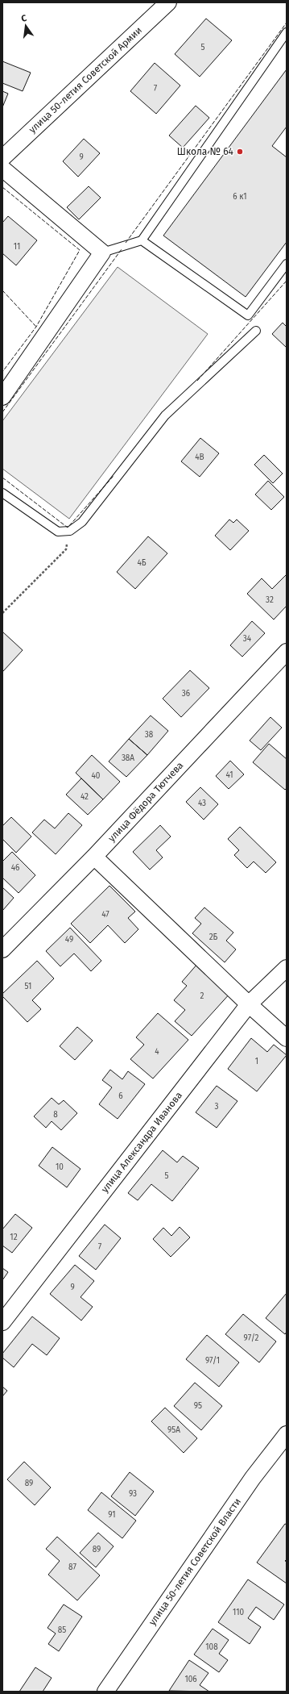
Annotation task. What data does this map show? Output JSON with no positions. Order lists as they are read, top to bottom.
{
  "streets": {
    "street": [
      "улица 50-летия Советской Армии",
      "улица Фёдора Тютчева",
      "улица Александра Иванова",
      "улица 50-летия Советской Власти"
    ]
  },
  "places": ["Школа № 64"],
  "house_numbers": [
    "5",
    "7",
    "9",
    "6 к1",
    "11",
    "4В",
    "4Б",
    "32",
    "34",
    "36",
    "38",
    "38А",
    "41",
    "40",
    "42",
    "43",
    "46",
    "47",
    "2Б",
    "49",
    "51",
    "2",
    "4",
    "1",
    "6",
    "3",
    "8",
    "10",
    "5",
    "12",
    "7",
    "9",
    "97/2",
    "97/1",
    "95",
    "95А",
    "89",
    "93",
    "91",
    "89",
    "87",
    "110",
    "85",
    "108",
    "106"
  ],
  "north": "top"
}
